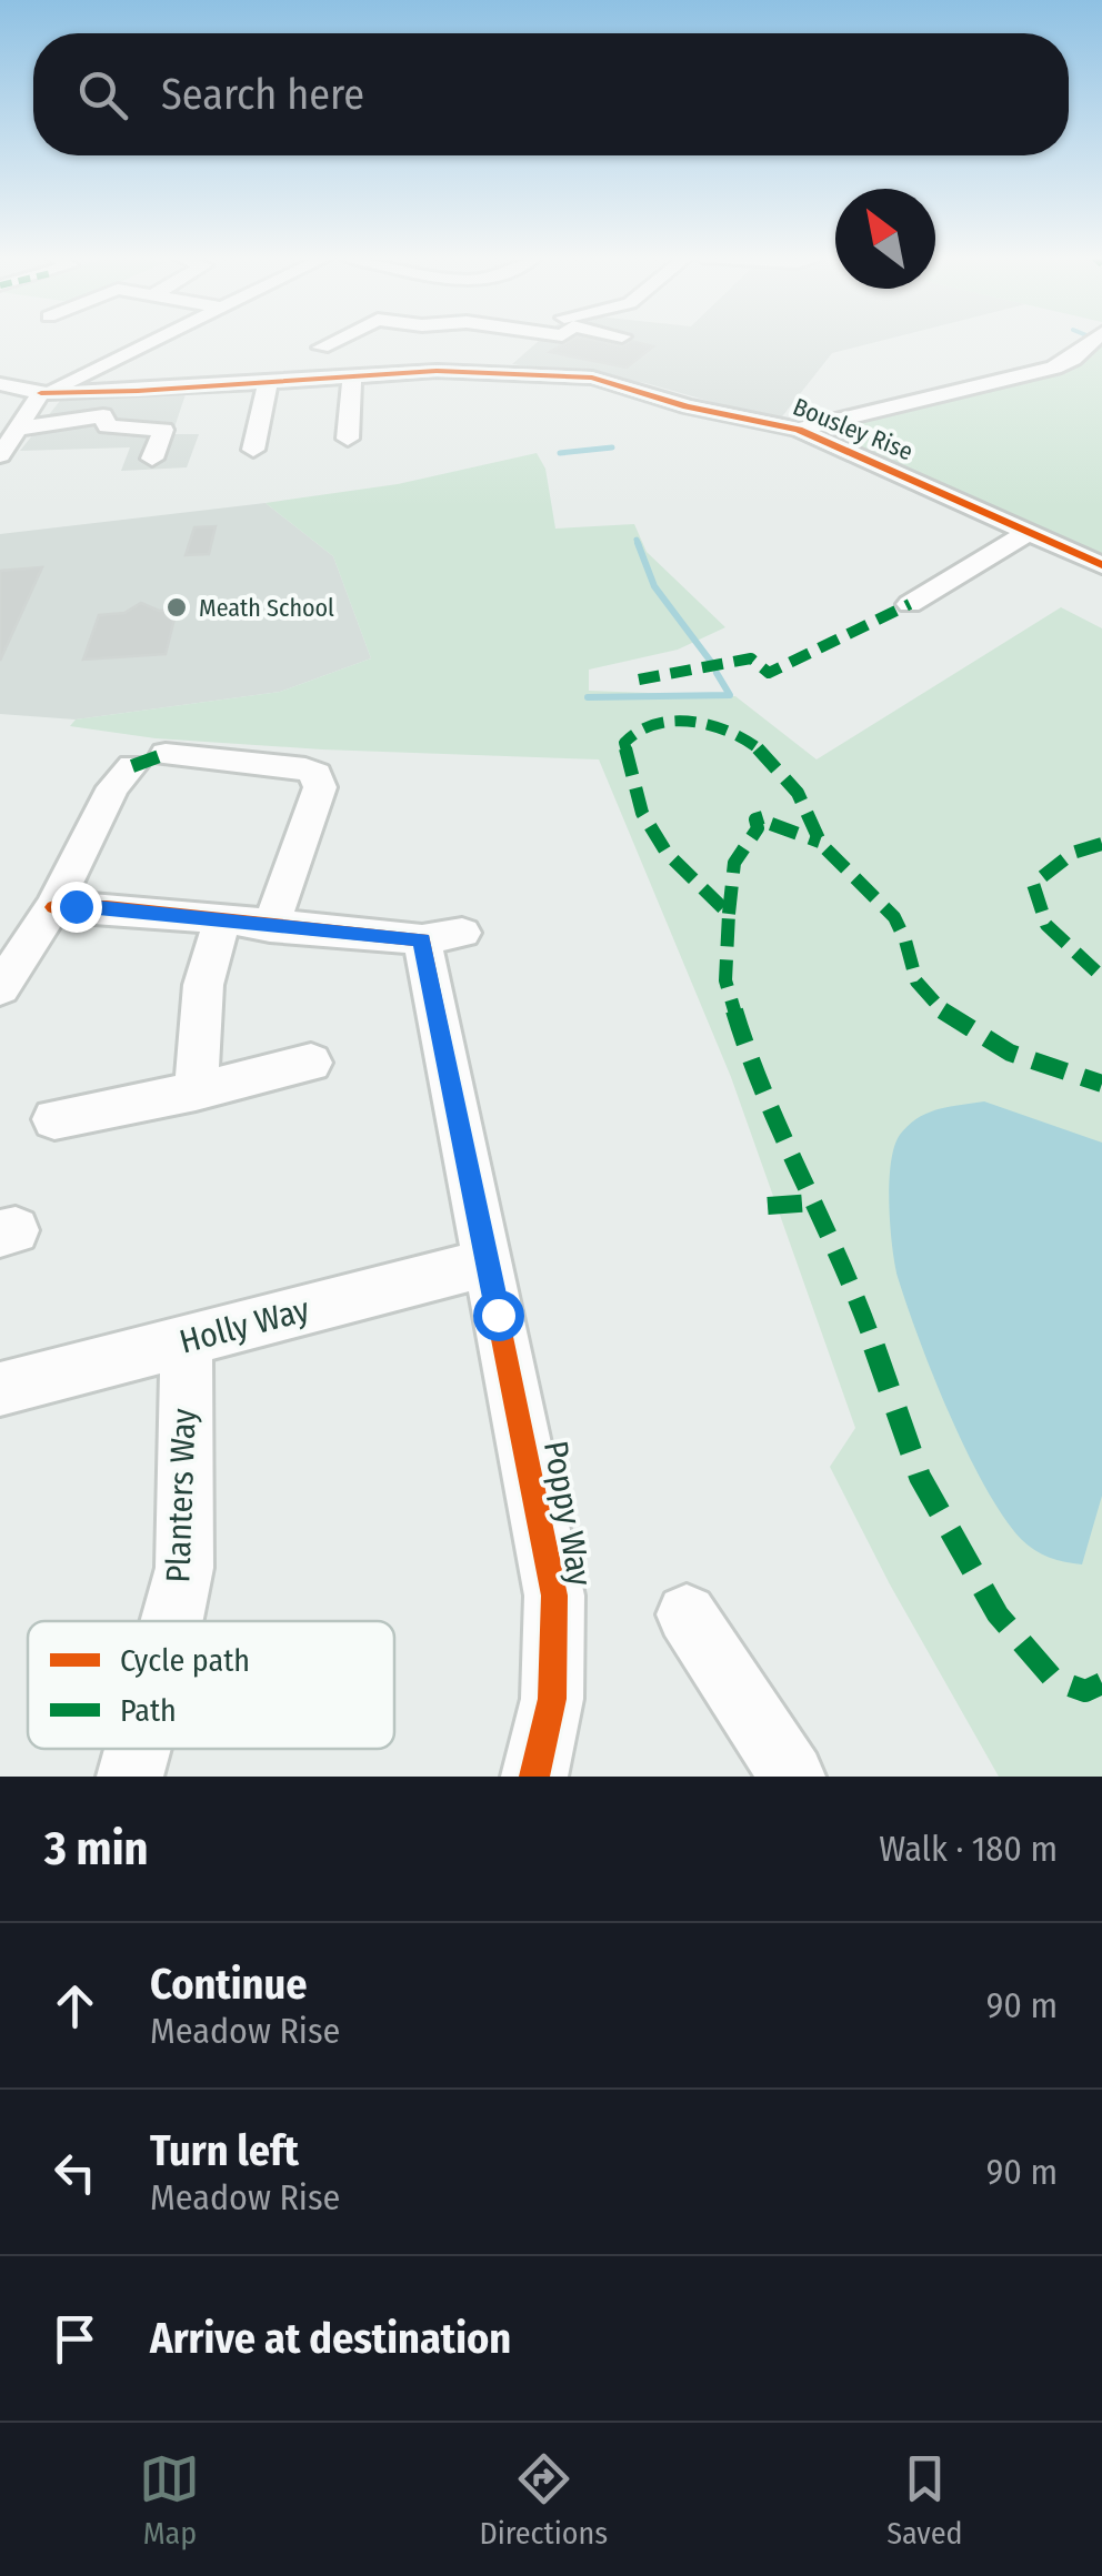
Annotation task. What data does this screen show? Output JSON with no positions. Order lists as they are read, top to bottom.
{
  "streets": {
    "street": [
      "Bousley Rise",
      "Holly Way",
      "Planters Way",
      "Poppy Way"
    ]
  },
  "crossings": [
    ["Holly Way", "Planters Way"],
    ["Holly Way", "Poppy Way"]
  ],
  "places": ["Meath School"],
  "legend": ["Cycle path", "Path"],
  "north": "top left",
  "page": {
    "search": "Search here",
    "heading": ["3 min", "Walk · 180 m"],
    "list": [
      ["Continue", "Meadow Rise", "90 m"],
      ["Turn left", "Meadow Rise", "90 m"],
      "Arrive at destination"
    ],
    "nav": ["Map", "Directions", "Saved"]
  }
}
